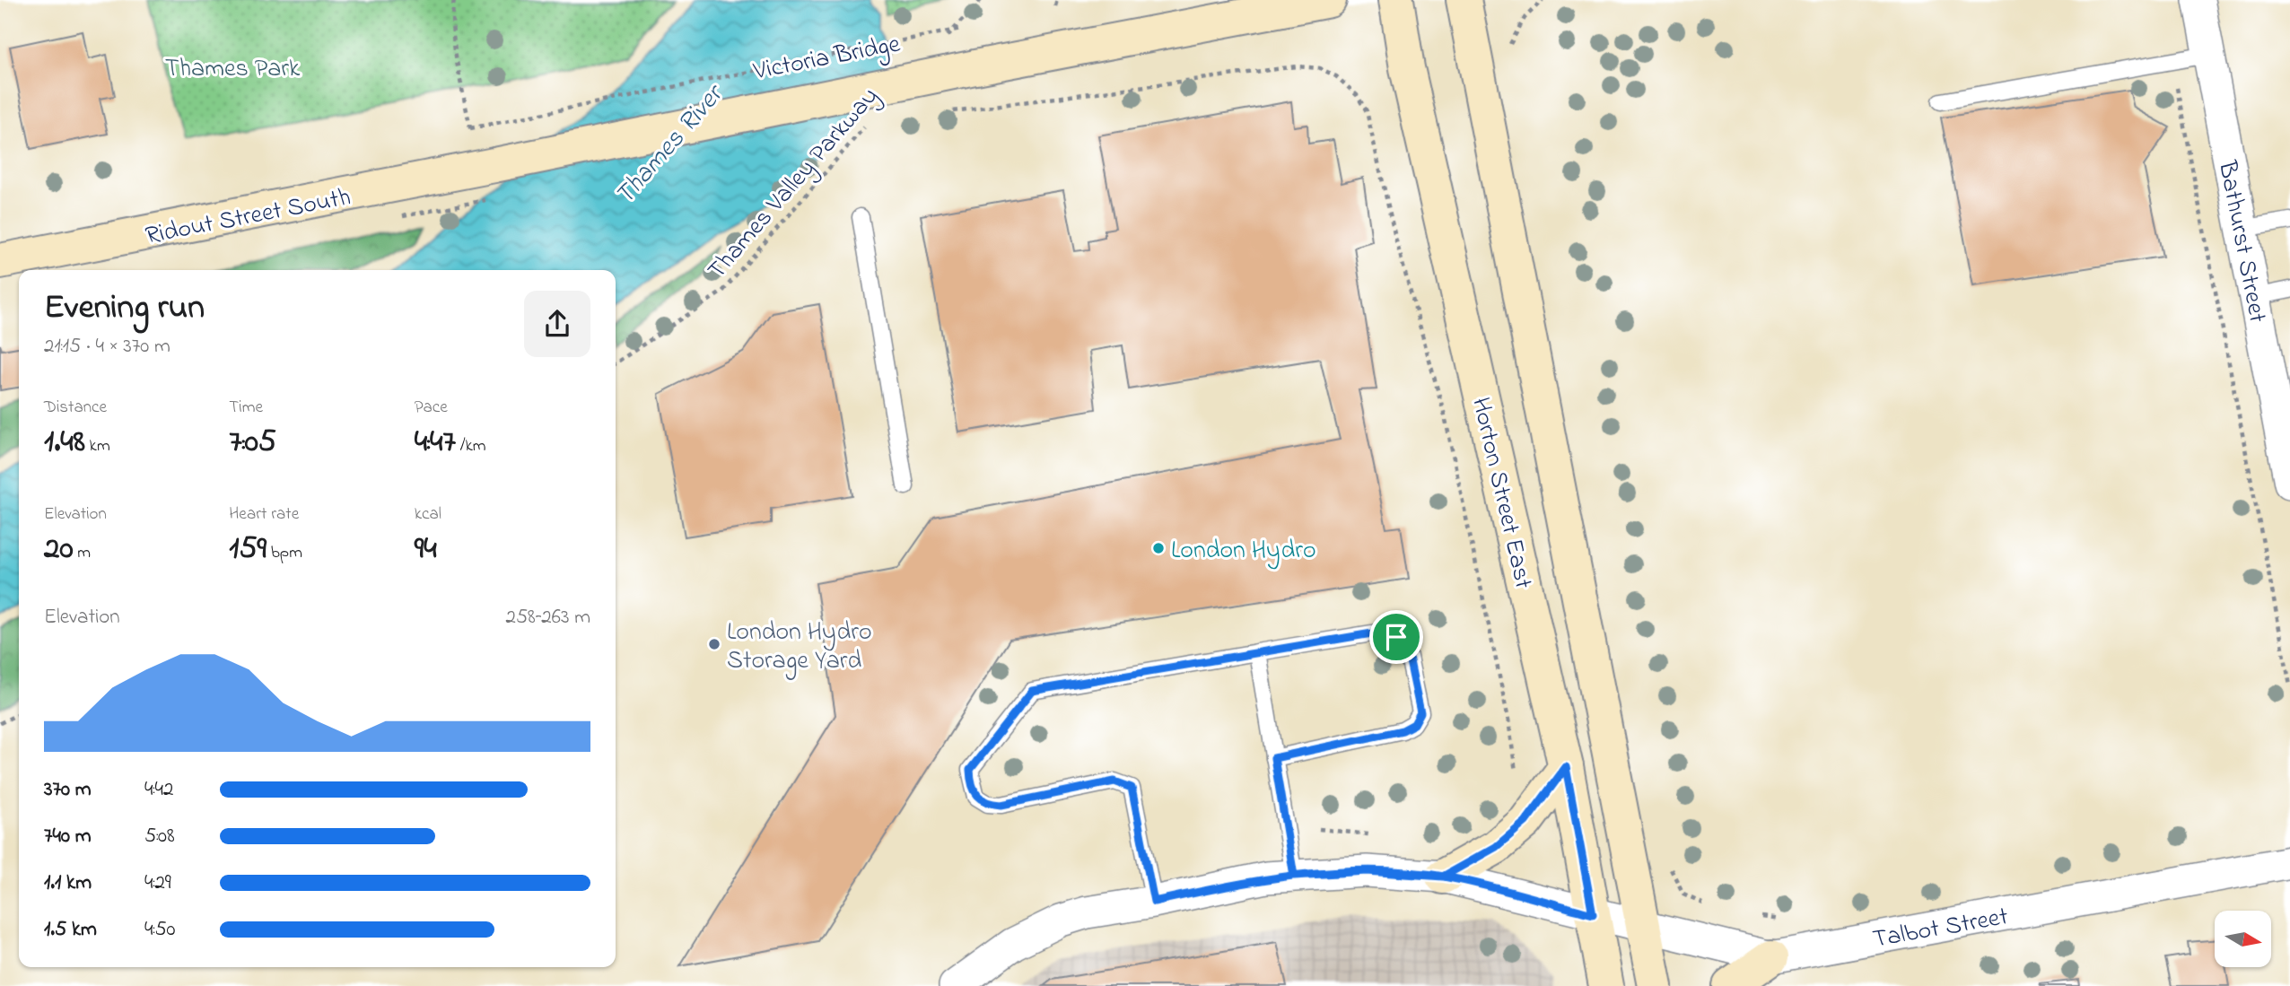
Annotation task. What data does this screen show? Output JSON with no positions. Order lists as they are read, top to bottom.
{
  "streets": {
    "main road": ["Victoria Bridge", "Ridout Street South", "Horton Street East"],
    "street": ["Bathurst Street", "Talbot Street"],
    "path": ["Thames Valley Parkway"]
  },
  "crossings": [
    ["Victoria Bridge", "Ridout Street South"],
    ["Horton Street East", "Talbot Street"]
  ],
  "water": ["Thames River"],
  "parks": ["Thames Park"],
  "places": ["London Hydro", "London Hydro Storage Yard"],
  "north": "right",
  "page": {
    "heading": ["Evening run", "21:15 · 4 × 370 m"],
    "stats": [
      ["Distance", "1.48 km"],
      ["Time", "7:05"],
      ["Pace", "4:47 /km"],
      ["Elevation", "20 m"],
      ["Heart rate", "159 bpm"],
      ["kcal", "94"]
    ],
    "chart": ["Elevation", "258–263 m"],
    "list": [
      {
        "name": "370 m",
        "note": "4:42"
      },
      {
        "name": "740 m",
        "note": "5:08"
      },
      {
        "name": "1.1 km",
        "note": "4:29"
      },
      {
        "name": "1.5 km",
        "note": "4:50"
      }
    ]
  }
}
